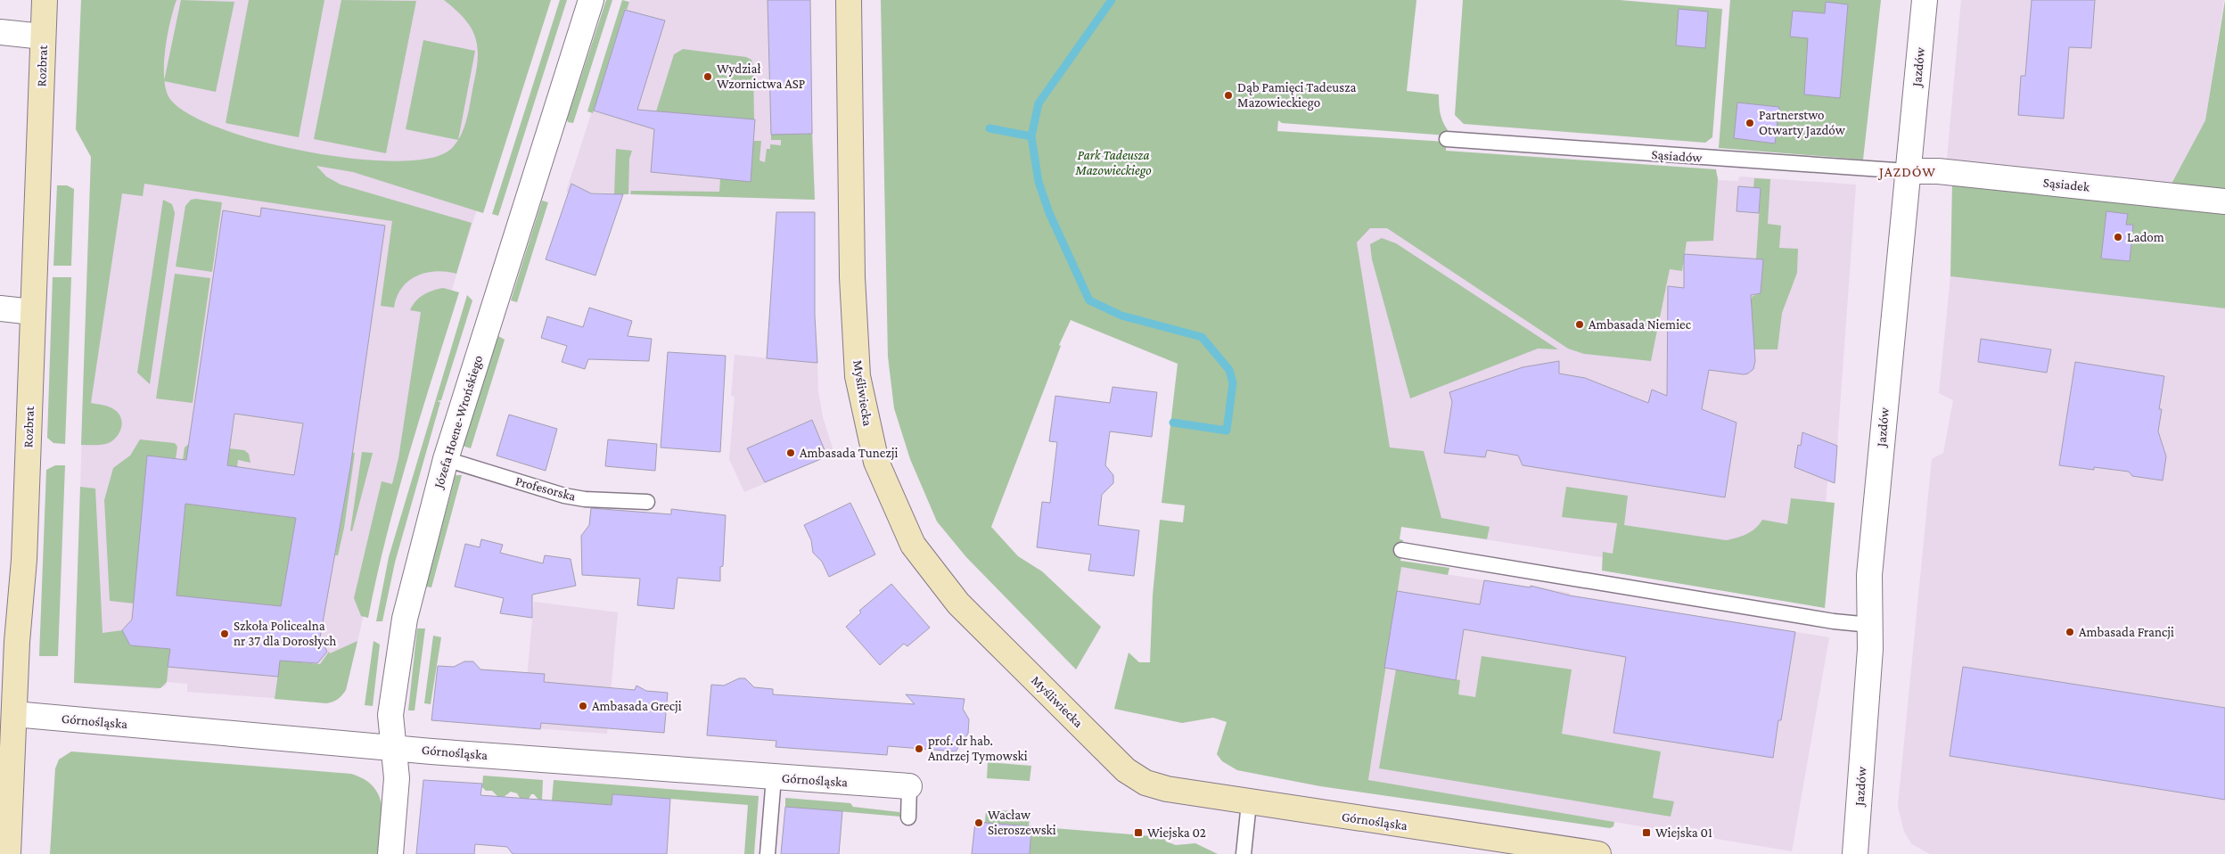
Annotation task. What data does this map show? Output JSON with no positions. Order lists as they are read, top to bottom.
{
  "streets": {
    "street": [
      "Rozbrat",
      "Jazdów",
      "Sąsiadek",
      "Myśliwiecka",
      "Józefa Hoene-Wrońskiego",
      "Górnośląska"
    ],
    "lane": ["Sąsiadów", "Profesorska"]
  },
  "crossings": [
    ["Rozbrat", "Górnośląska"],
    ["Jazdów", "Sąsiadów"],
    ["Jazdów", "Sąsiadek"],
    ["Sąsiadów", "Sąsiadek"],
    ["Myśliwiecka", "Górnośląska"],
    ["Józefa Hoene-Wrońskiego", "Profesorska"],
    ["Józefa Hoene-Wrońskiego", "Górnośląska"]
  ],
  "districts": ["JAZDÓW"],
  "parks": ["Park Tadeusza Mazowieckiego"],
  "places": {
    "other": [
      "Wydział Wzornictwa ASP",
      "Dąb Pamięci Tadeusza Mazowieckiego",
      "Partnerstwo Otwarty Jazdów",
      "Ladom",
      "Ambasada Niemiec",
      "Ambasada Tunezji",
      "Ambasada Francji",
      "Szkoła Policealna nr 37 dla Dorosłych",
      "Ambasada Grecji",
      "prof. dr hab. Andrzej Tymowski",
      "Wacław Sieroszewski"
    ],
    "transit": ["Wiejska 02", "Wiejska 01"]
  }
}
